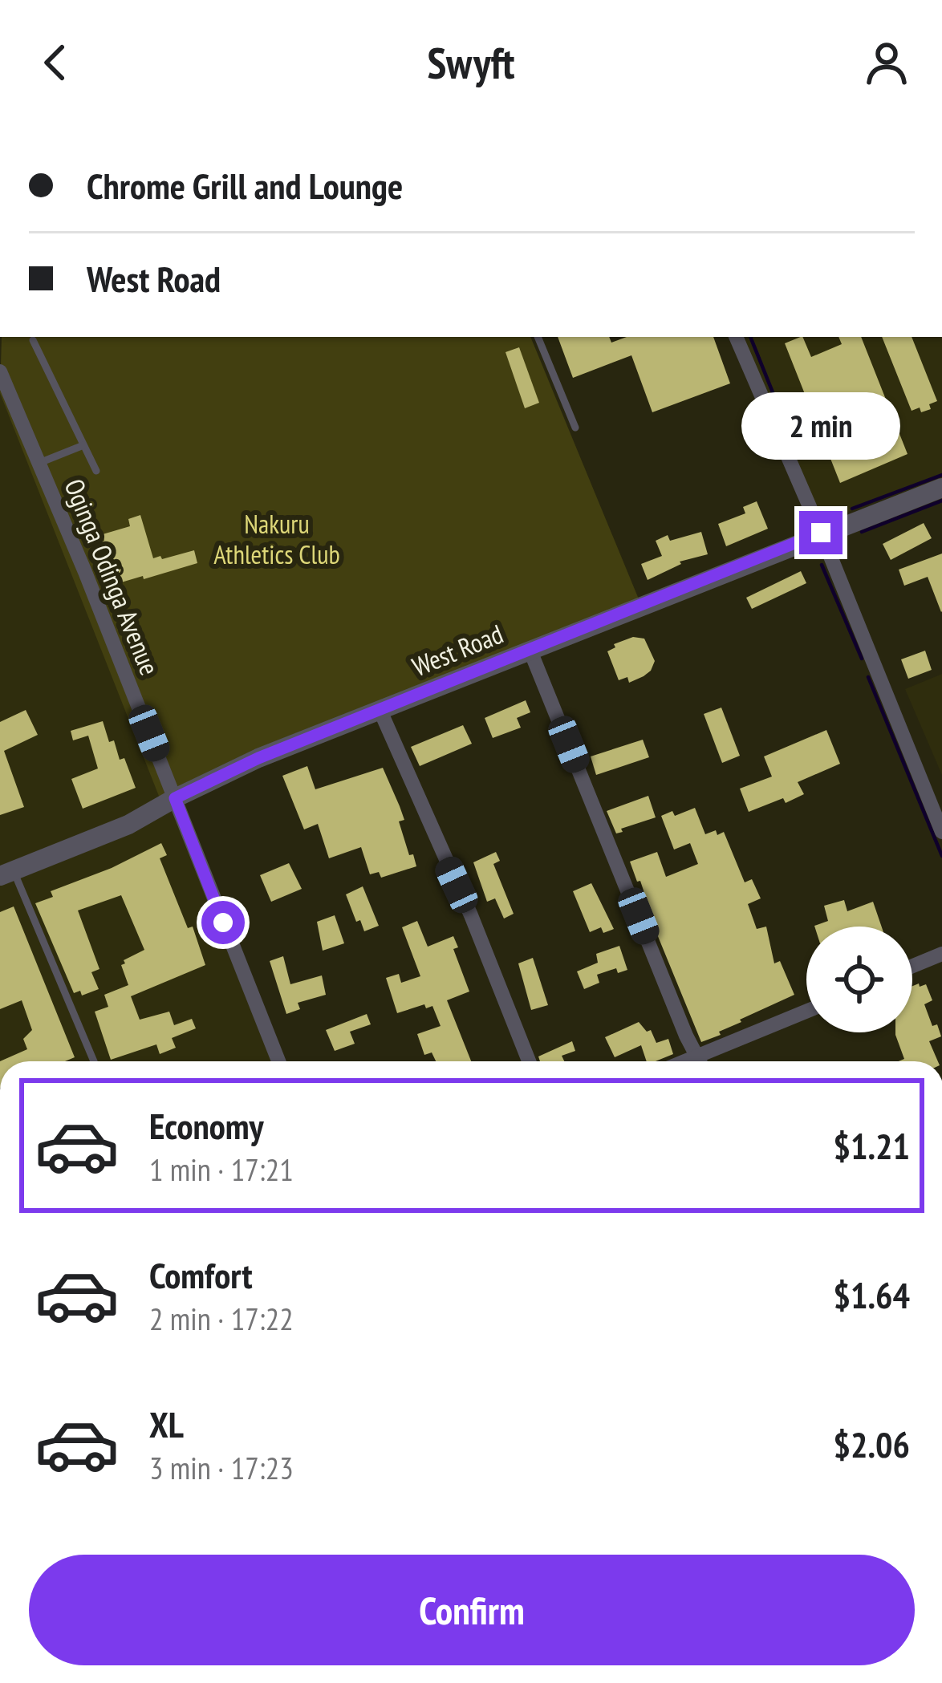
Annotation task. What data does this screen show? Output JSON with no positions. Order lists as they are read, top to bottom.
{
  "streets": {
    "street": ["Oginga Odinga Avenue", "West Road"]
  },
  "crossings": [
    ["Oginga Odinga Avenue", "West Road"]
  ],
  "parks": ["Nakuru Athletics Club"],
  "page": {
    "header": "Swyft",
    "banner": ["Chrome Grill and Lounge", "West Road"],
    "bubble": "2 min",
    "list": [
      {
        "name": "Economy",
        "note": "1 min · 17:21",
        "value": "$1.21"
      },
      {
        "name": "Comfort",
        "note": "2 min · 17:22",
        "value": "$1.64"
      },
      {
        "name": "XL",
        "note": "3 min · 17:23",
        "value": "$2.06"
      }
    ],
    "buttons": "Confirm"
  }
}
